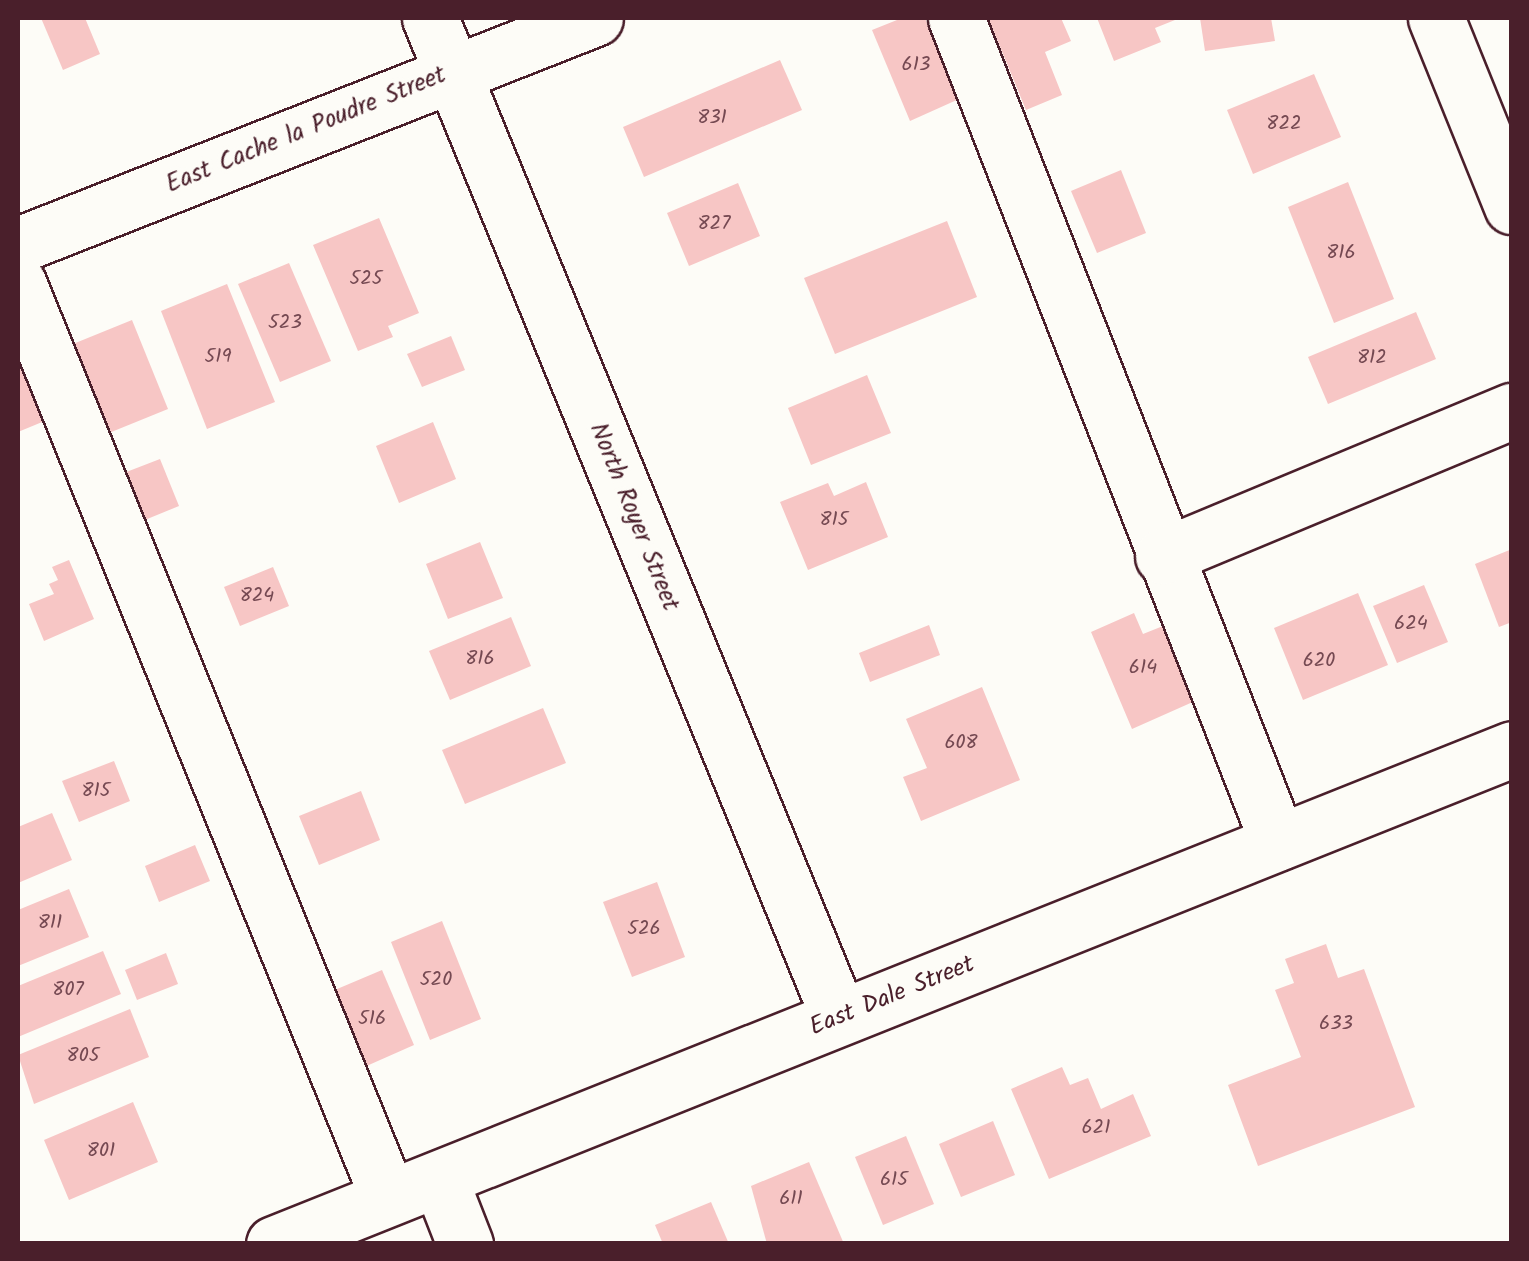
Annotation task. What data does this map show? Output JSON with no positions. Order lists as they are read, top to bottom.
{
  "streets": {
    "street": ["East Cache la Poudre Street", "North Royer Street", "East Dale Street"]
  },
  "crossings": [
    ["East Cache la Poudre Street", "North Royer Street"],
    ["North Royer Street", "East Dale Street"]
  ],
  "house_numbers": [
    "613",
    "831",
    "822",
    "827",
    "816",
    "525",
    "523",
    "519",
    "812",
    "815",
    "824",
    "624",
    "816",
    "620",
    "614",
    "608",
    "815",
    "811",
    "526",
    "520",
    "807",
    "516",
    "633",
    "805",
    "621",
    "801",
    "615",
    "611"
  ]
}
